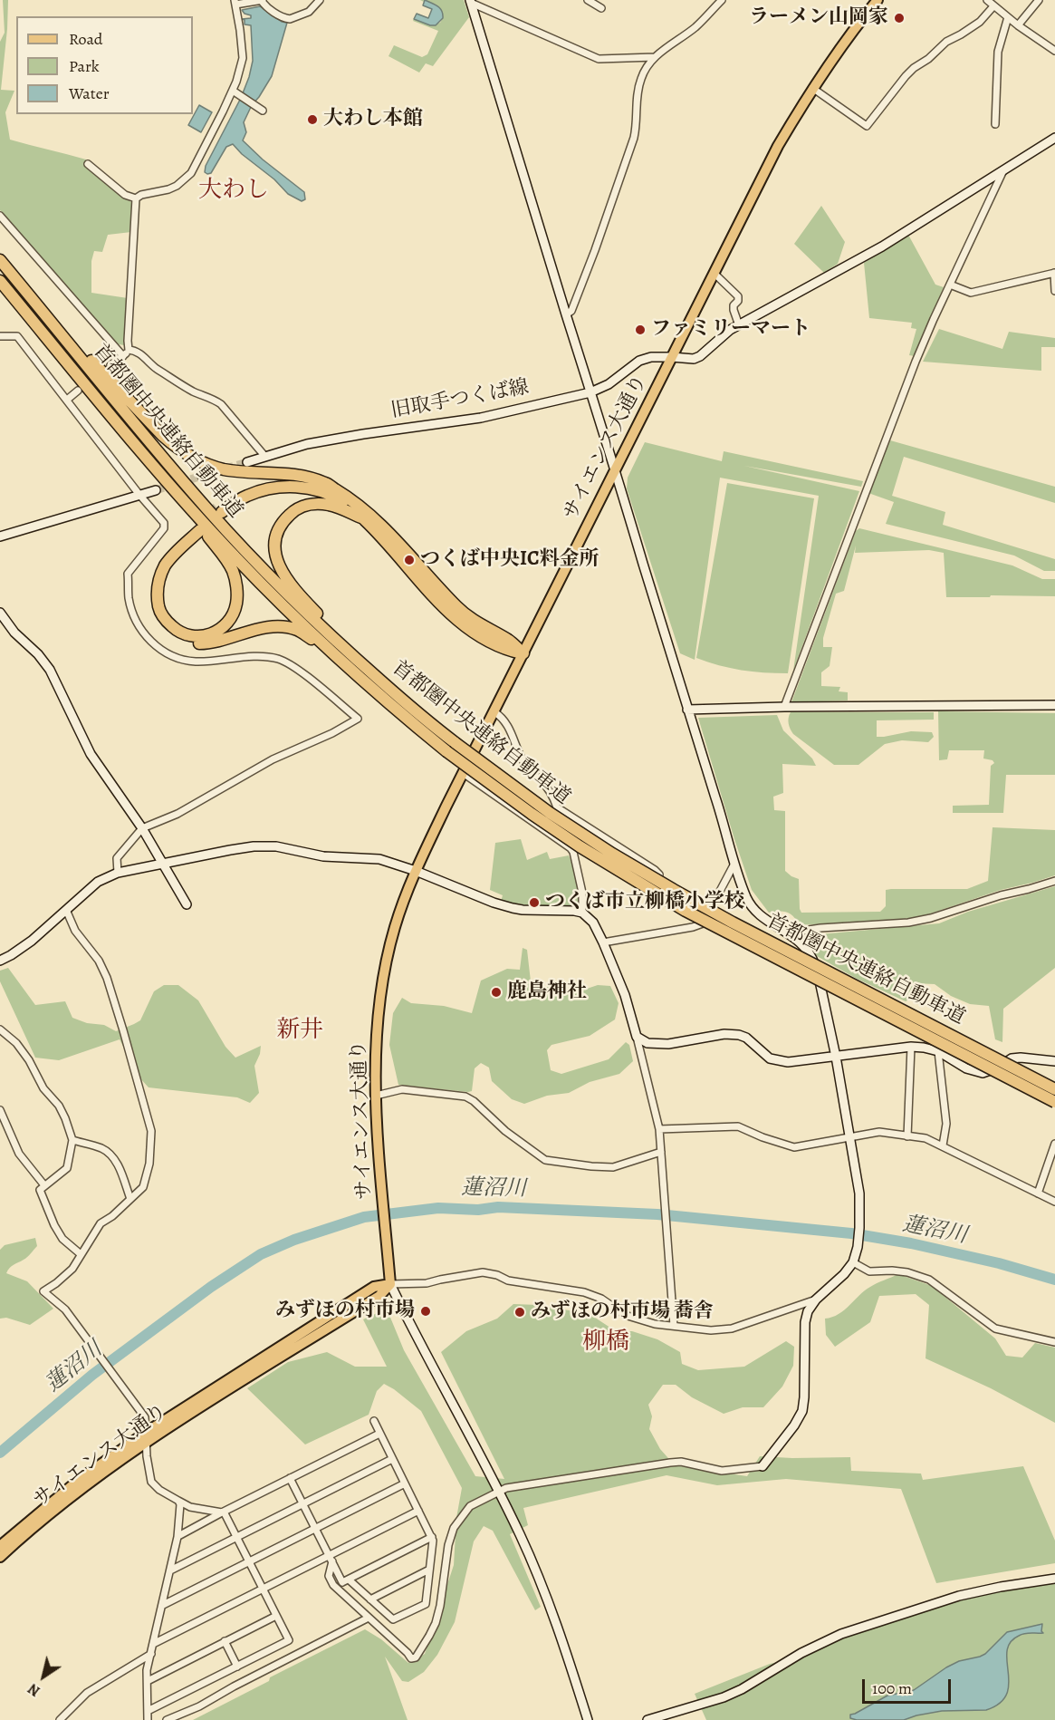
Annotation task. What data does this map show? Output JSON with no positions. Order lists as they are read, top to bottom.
{
  "streets": {
    "highway": ["首都圏中央連絡自動車道"],
    "main road": ["サイエンス大通り"],
    "street": ["旧取手つくば線"]
  },
  "crossings": [
    ["旧取手つくば線", "サイエンス大通り"]
  ],
  "districts": ["大わし", "新井", "柳橋"],
  "water": ["蓮沼川"],
  "places": [
    "ラーメン山岡家",
    "大わし本館",
    "ファミリーマート",
    "つくば中央IC料金所",
    "つくば市立柳橋小学校",
    "鹿島神社",
    "みずほの村市場",
    "みずほの村市場 蕎舎"
  ],
  "legend": ["Road", "Park", "Water"],
  "scale_bar": "100 m",
  "north": "bottom left"
}
